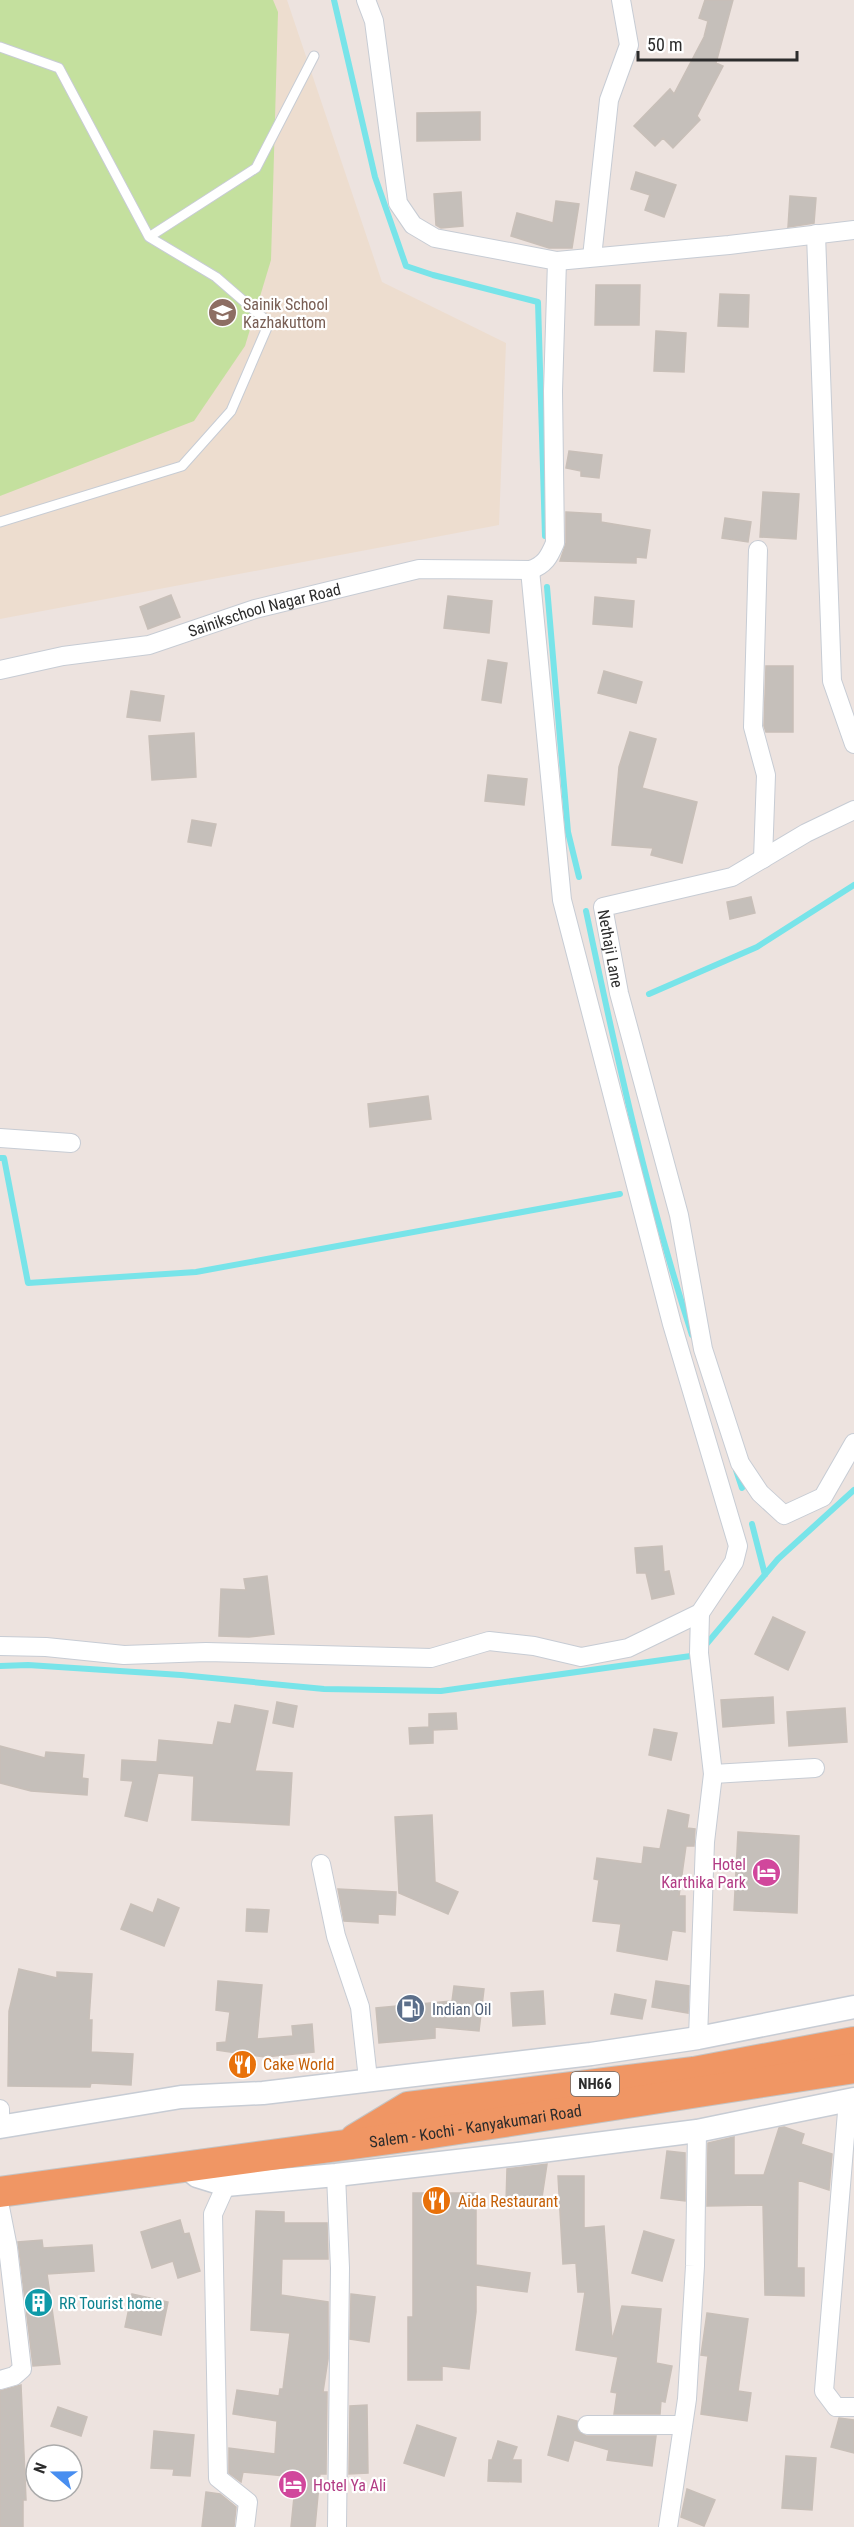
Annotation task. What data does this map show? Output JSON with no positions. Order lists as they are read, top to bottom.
{
  "streets": {
    "highway": ["NH66", "Salem - Kochi - Kanyakumari Road"],
    "street": ["Sainikschool Nagar Road", "Nethaji Lane"]
  },
  "places": {
    "school or university": ["Sainik School Kazhakuttom"],
    "hotel": ["Hotel Karthika Park", "Hotel Ya Ali"],
    "fuel station": ["Indian Oil"],
    "restaurant": ["Cake World", "Aida Restaurant"],
    "building": ["RR Tourist home"]
  },
  "scale_bar": "50 m",
  "north": "left"
}
